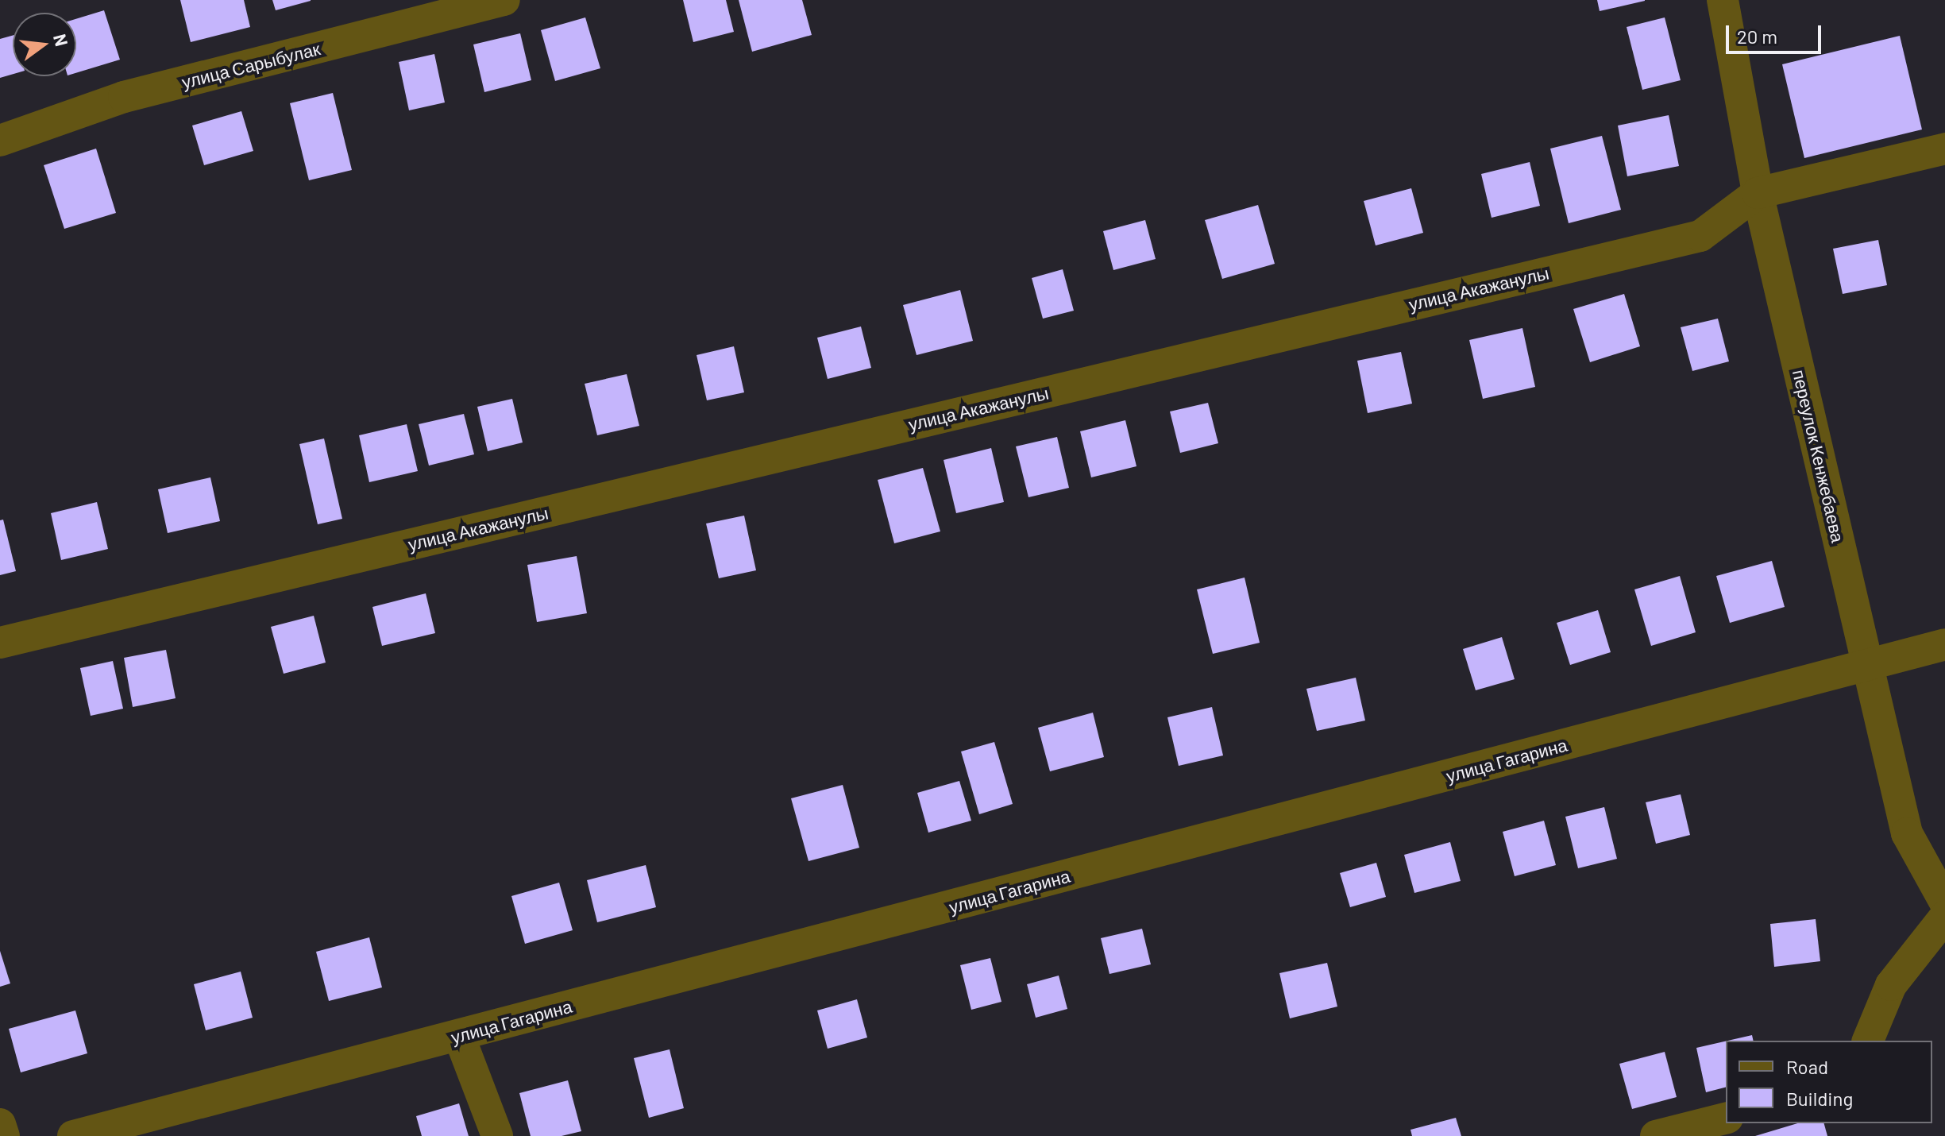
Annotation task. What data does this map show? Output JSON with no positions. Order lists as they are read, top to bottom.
{
  "streets": {
    "street": [
      "улица Сарыбулак",
      "улица Акажанулы",
      "переулок Кенжебаева",
      "улица Гагарина"
    ]
  },
  "crossings": [
    ["улица Акажанулы", "переулок Кенжебаева"],
    ["переулок Кенжебаева", "улица Гагарина"]
  ],
  "legend": ["Road", "Building"],
  "scale_bar": "20 m",
  "north": "right"
}
